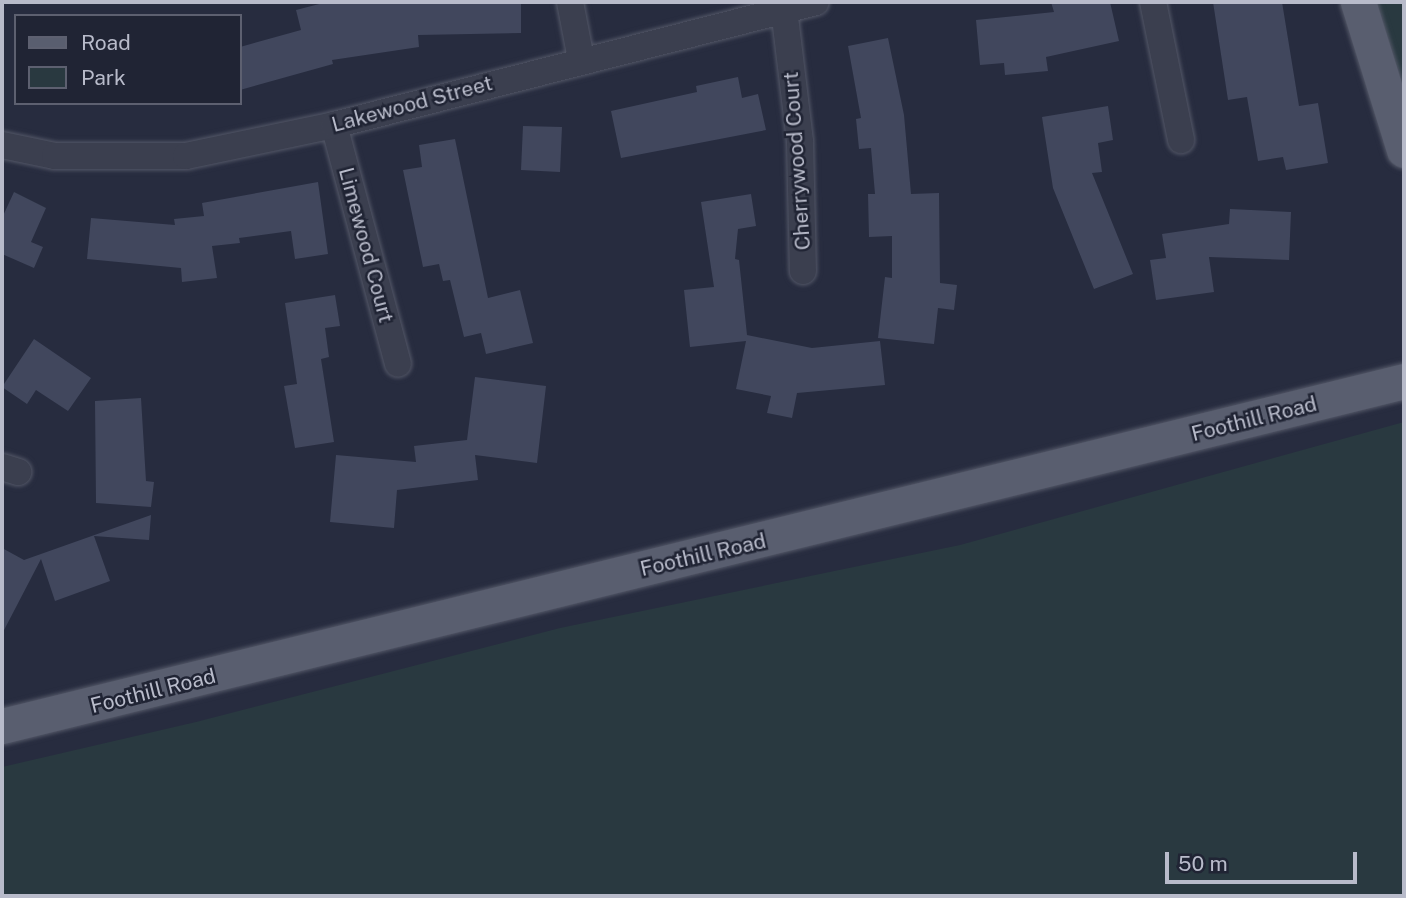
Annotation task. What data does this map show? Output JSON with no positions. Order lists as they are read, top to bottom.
{
  "streets": {
    "main road": ["Foothill Road"],
    "street": ["Lakewood Street", "Cherrywood Court", "Limewood Court"]
  },
  "crossings": [
    ["Lakewood Street", "Cherrywood Court"],
    ["Lakewood Street", "Limewood Court"]
  ],
  "legend": ["Road", "Park"],
  "scale_bar": "50 m"
}
